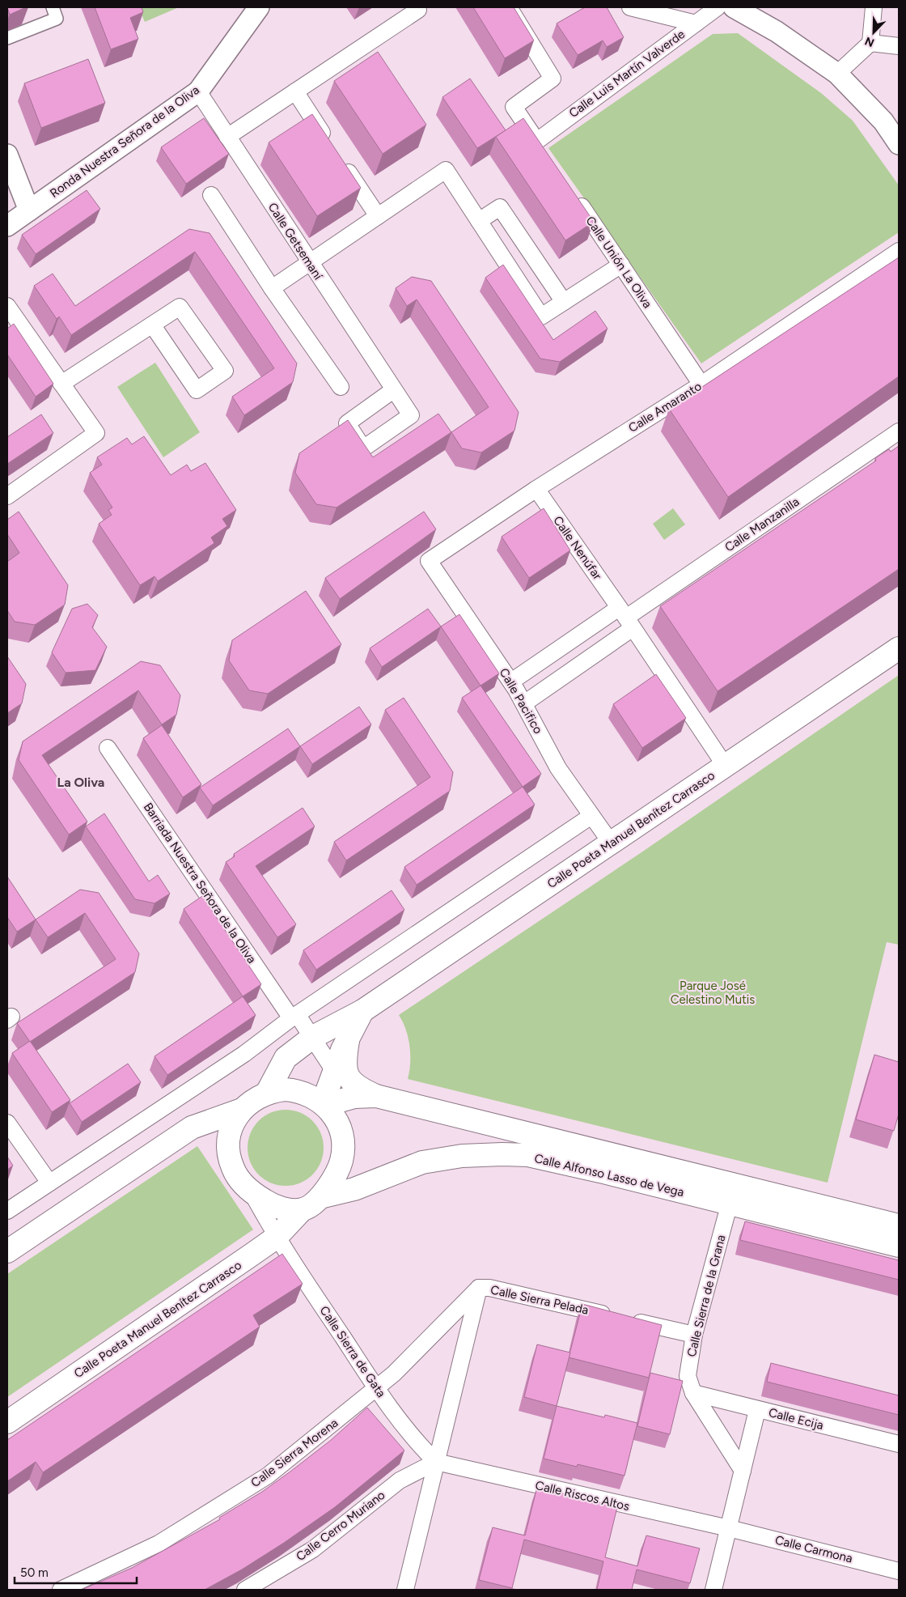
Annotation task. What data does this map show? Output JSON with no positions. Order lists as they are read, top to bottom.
{
  "streets": {
    "main road": ["Calle Poeta Manuel Benítez Carrasco", "Calle Alfonso Lasso de Vega"],
    "street": [
      "Calle Luis Martín Valverde",
      "Ronda Nuestra Señora de la Oliva",
      "Calle Getsemaní",
      "Calle Unión La Oliva",
      "Calle Amaranto",
      "Calle Manzanilla",
      "Calle Nenúfar",
      "Calle Pacifico",
      "Barriada Nuestra Señora de la Oliva",
      "Calle Sierra de la Grana",
      "Calle Sierra Pelada",
      "Calle Sierra de Gata",
      "Calle Ecija",
      "Calle Sierra Morena",
      "Calle Riscos Altos",
      "Calle Cerro Muriano",
      "Calle Carmona"
    ]
  },
  "crossings": [
    ["Ronda Nuestra Señora de la Oliva", "Calle Getsemaní"],
    ["Calle Unión La Oliva", "Calle Amaranto"],
    ["Calle Amaranto", "Calle Nenúfar"],
    ["Calle Amaranto", "Calle Pacifico"],
    ["Calle Manzanilla", "Calle Nenúfar"],
    ["Calle Manzanilla", "Calle Pacifico"],
    ["Calle Nenúfar", "Calle Poeta Manuel Benítez Carrasco"],
    ["Calle Pacifico", "Calle Poeta Manuel Benítez Carrasco"],
    ["Calle Poeta Manuel Benítez Carrasco", "Barriada Nuestra Señora de la Oliva"],
    ["Calle Poeta Manuel Benítez Carrasco", "Calle Alfonso Lasso de Vega"],
    ["Calle Poeta Manuel Benítez Carrasco", "Calle Sierra de Gata"],
    ["Calle Alfonso Lasso de Vega", "Calle Sierra de la Grana"],
    ["Calle Alfonso Lasso de Vega", "Calle Sierra de Gata"],
    ["Calle Sierra de la Grana", "Calle Sierra Pelada"],
    ["Calle Sierra de la Grana", "Calle Ecija"],
    ["Calle Sierra Pelada", "Calle Sierra Morena"],
    ["Calle Sierra de Gata", "Calle Sierra Morena"],
    ["Calle Sierra de Gata", "Calle Riscos Altos"],
    ["Calle Sierra de Gata", "Calle Cerro Muriano"],
    ["Calle Riscos Altos", "Calle Cerro Muriano"],
    ["Calle Riscos Altos", "Calle Carmona"]
  ],
  "districts": ["La Oliva"],
  "parks": ["Parque José Celestino Mutis"],
  "scale_bar": "50 m",
  "north": "bottom left"
}
